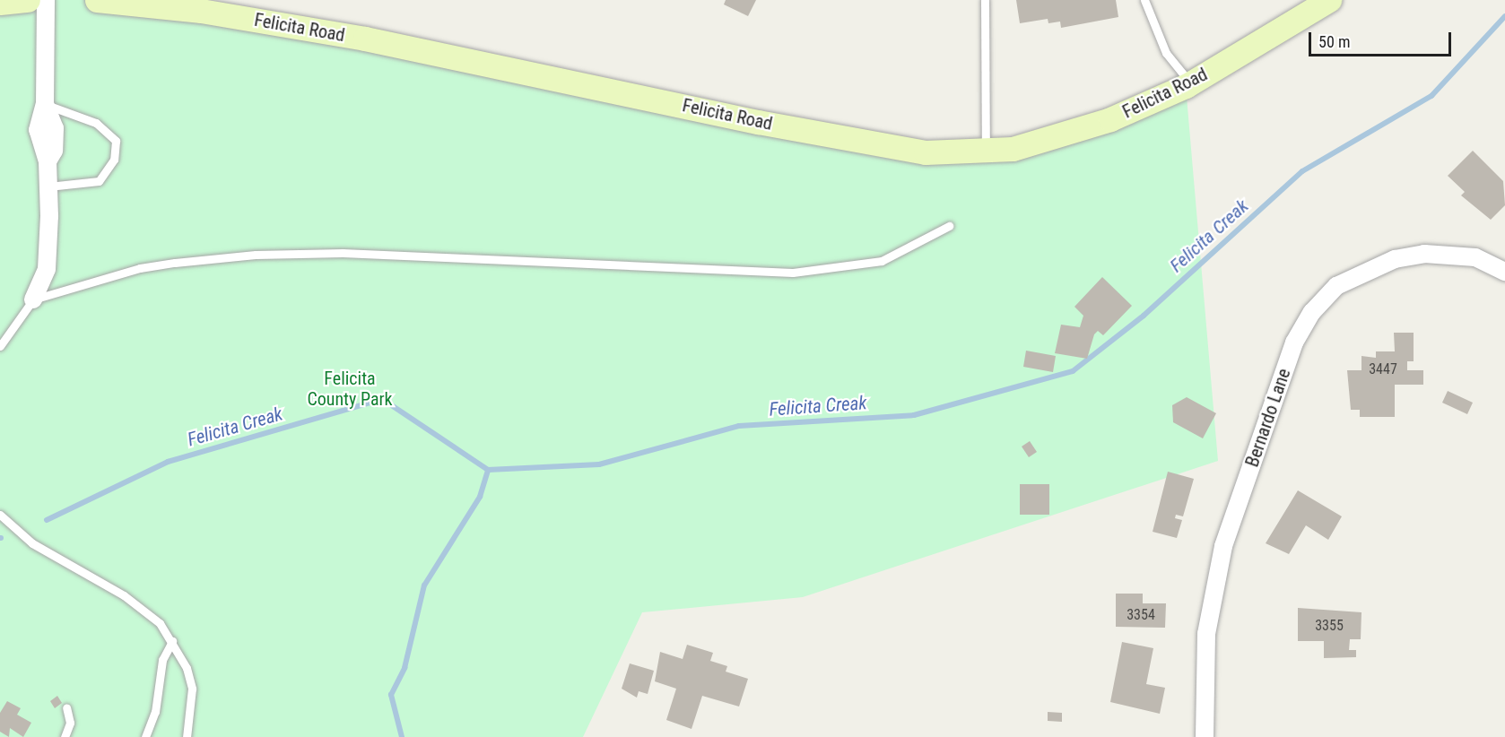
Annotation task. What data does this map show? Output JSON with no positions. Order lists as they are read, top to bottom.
{
  "streets": {
    "main road": ["Felicita Road"],
    "street": ["Bernardo Lane"]
  },
  "water": ["Felicita Creak"],
  "parks": ["Felicita County Park"],
  "house_numbers": ["3447", "3354", "3355"],
  "scale_bar": "50 m"
}
